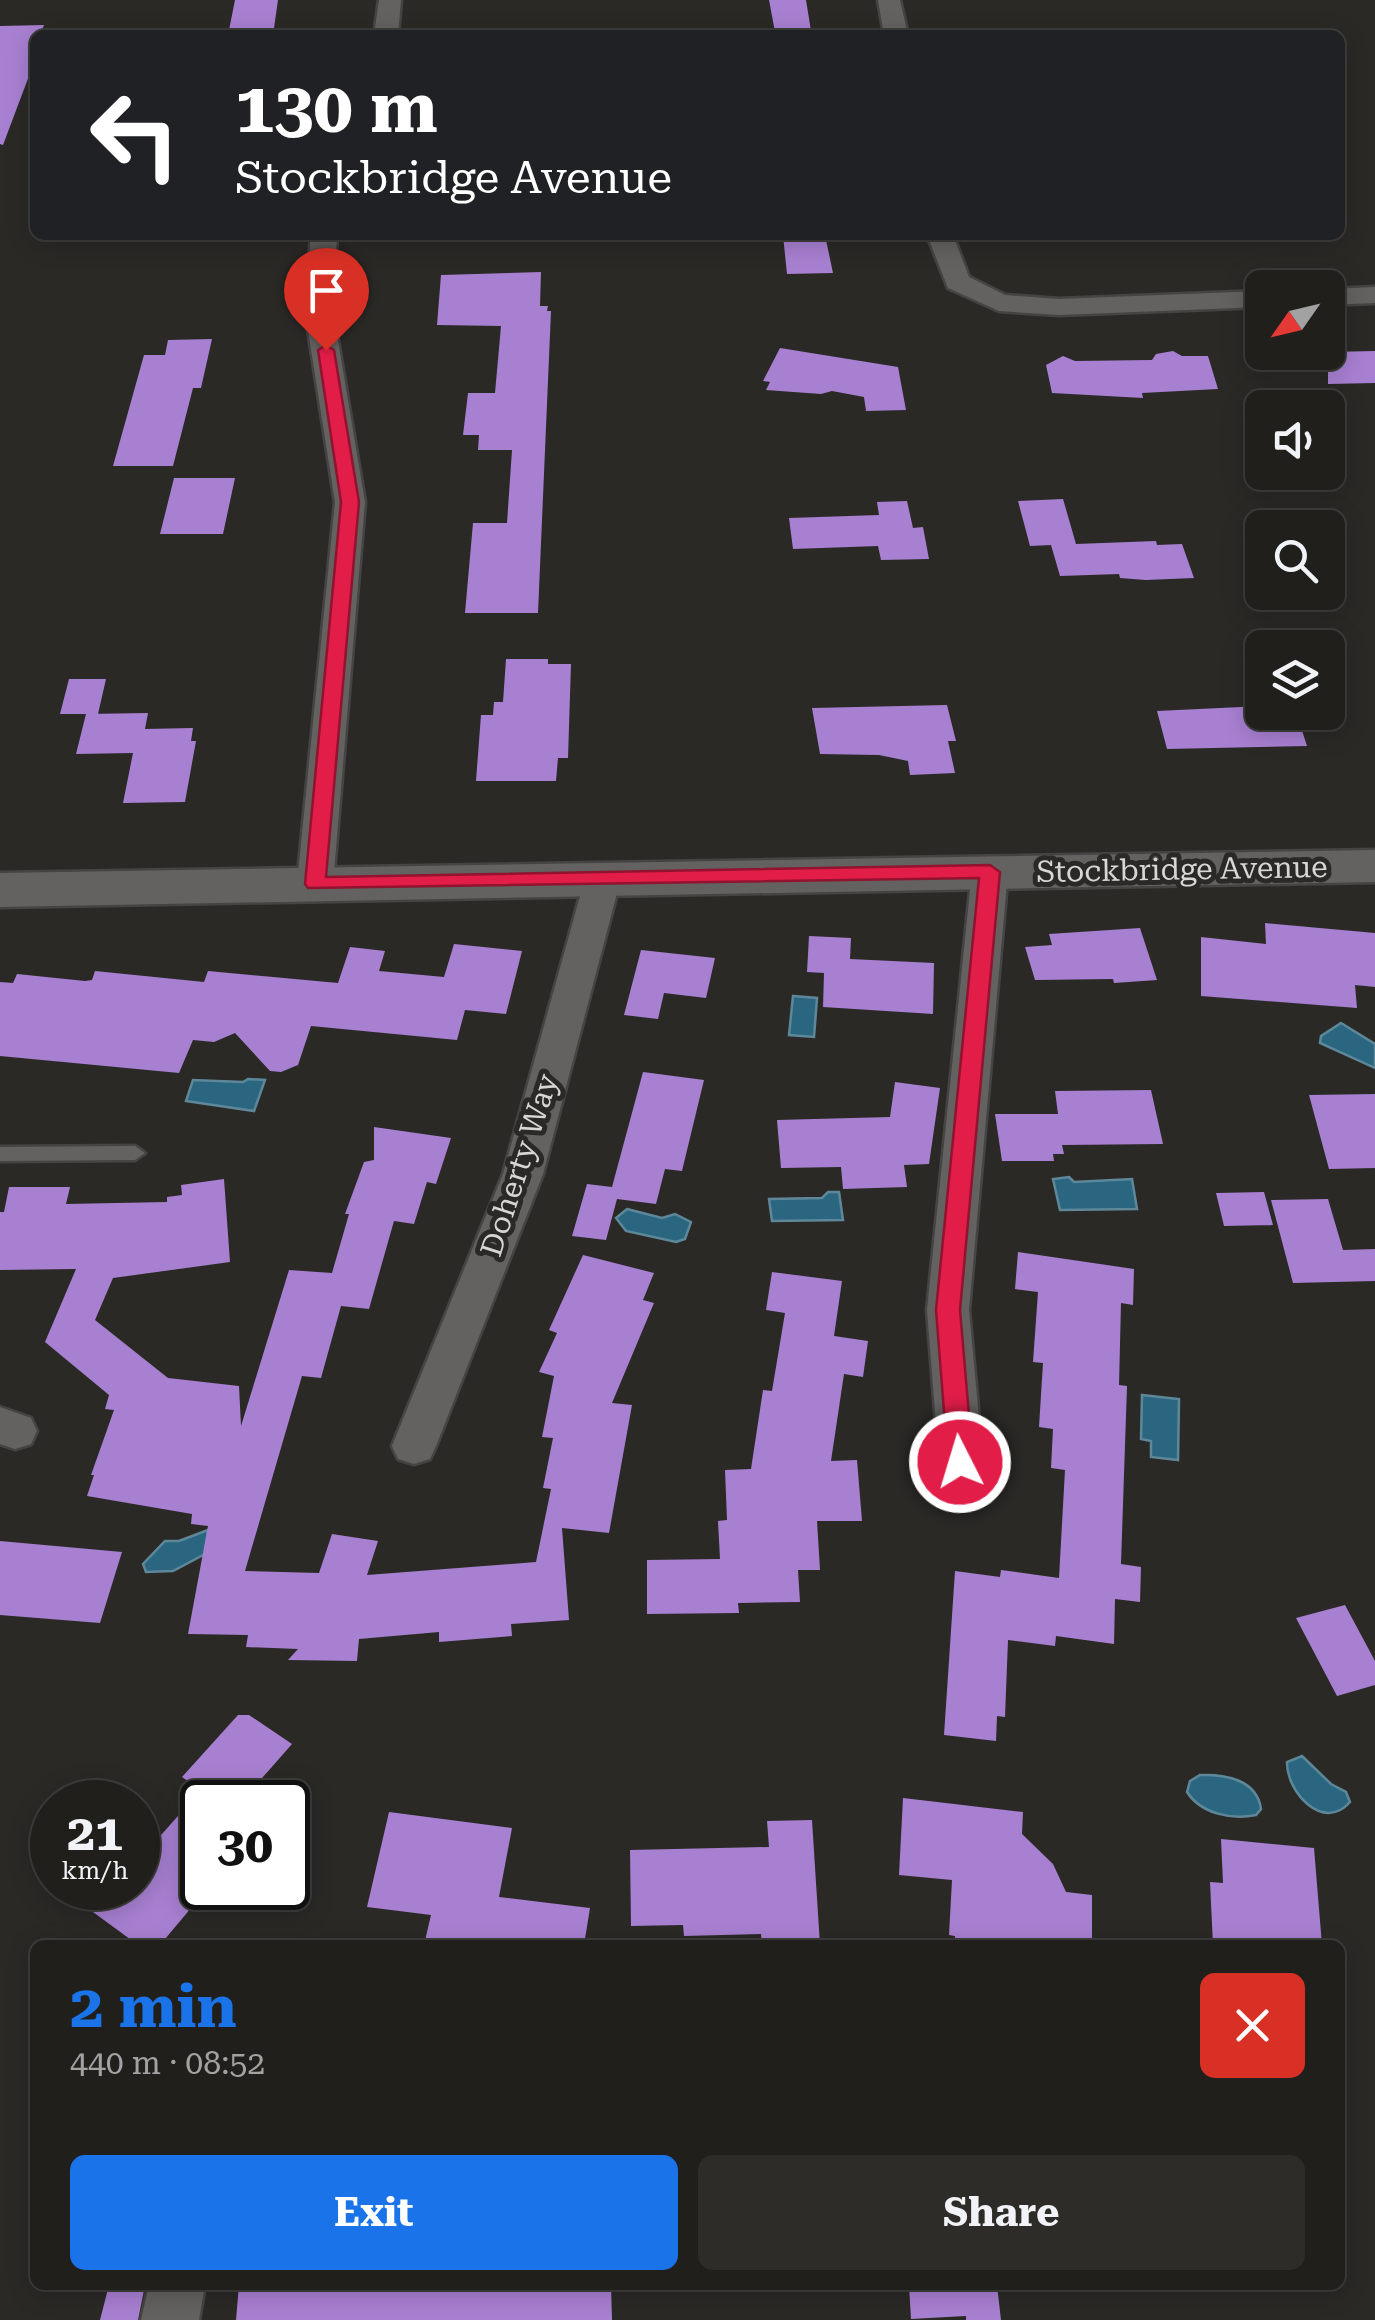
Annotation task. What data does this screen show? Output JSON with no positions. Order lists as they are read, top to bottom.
{
  "streets": {
    "street": ["Stockbridge Avenue", "Doherty Way"]
  },
  "crossings": [
    ["Stockbridge Avenue", "Doherty Way"]
  ],
  "north": "bottom left",
  "page": {
    "turn": ["130 m", "Stockbridge Avenue"],
    "speed": "21 km/h",
    "limit": "30",
    "heading": ["2 min", "440 m · 08:52"],
    "buttons": ["Exit", "Share"]
  }
}
